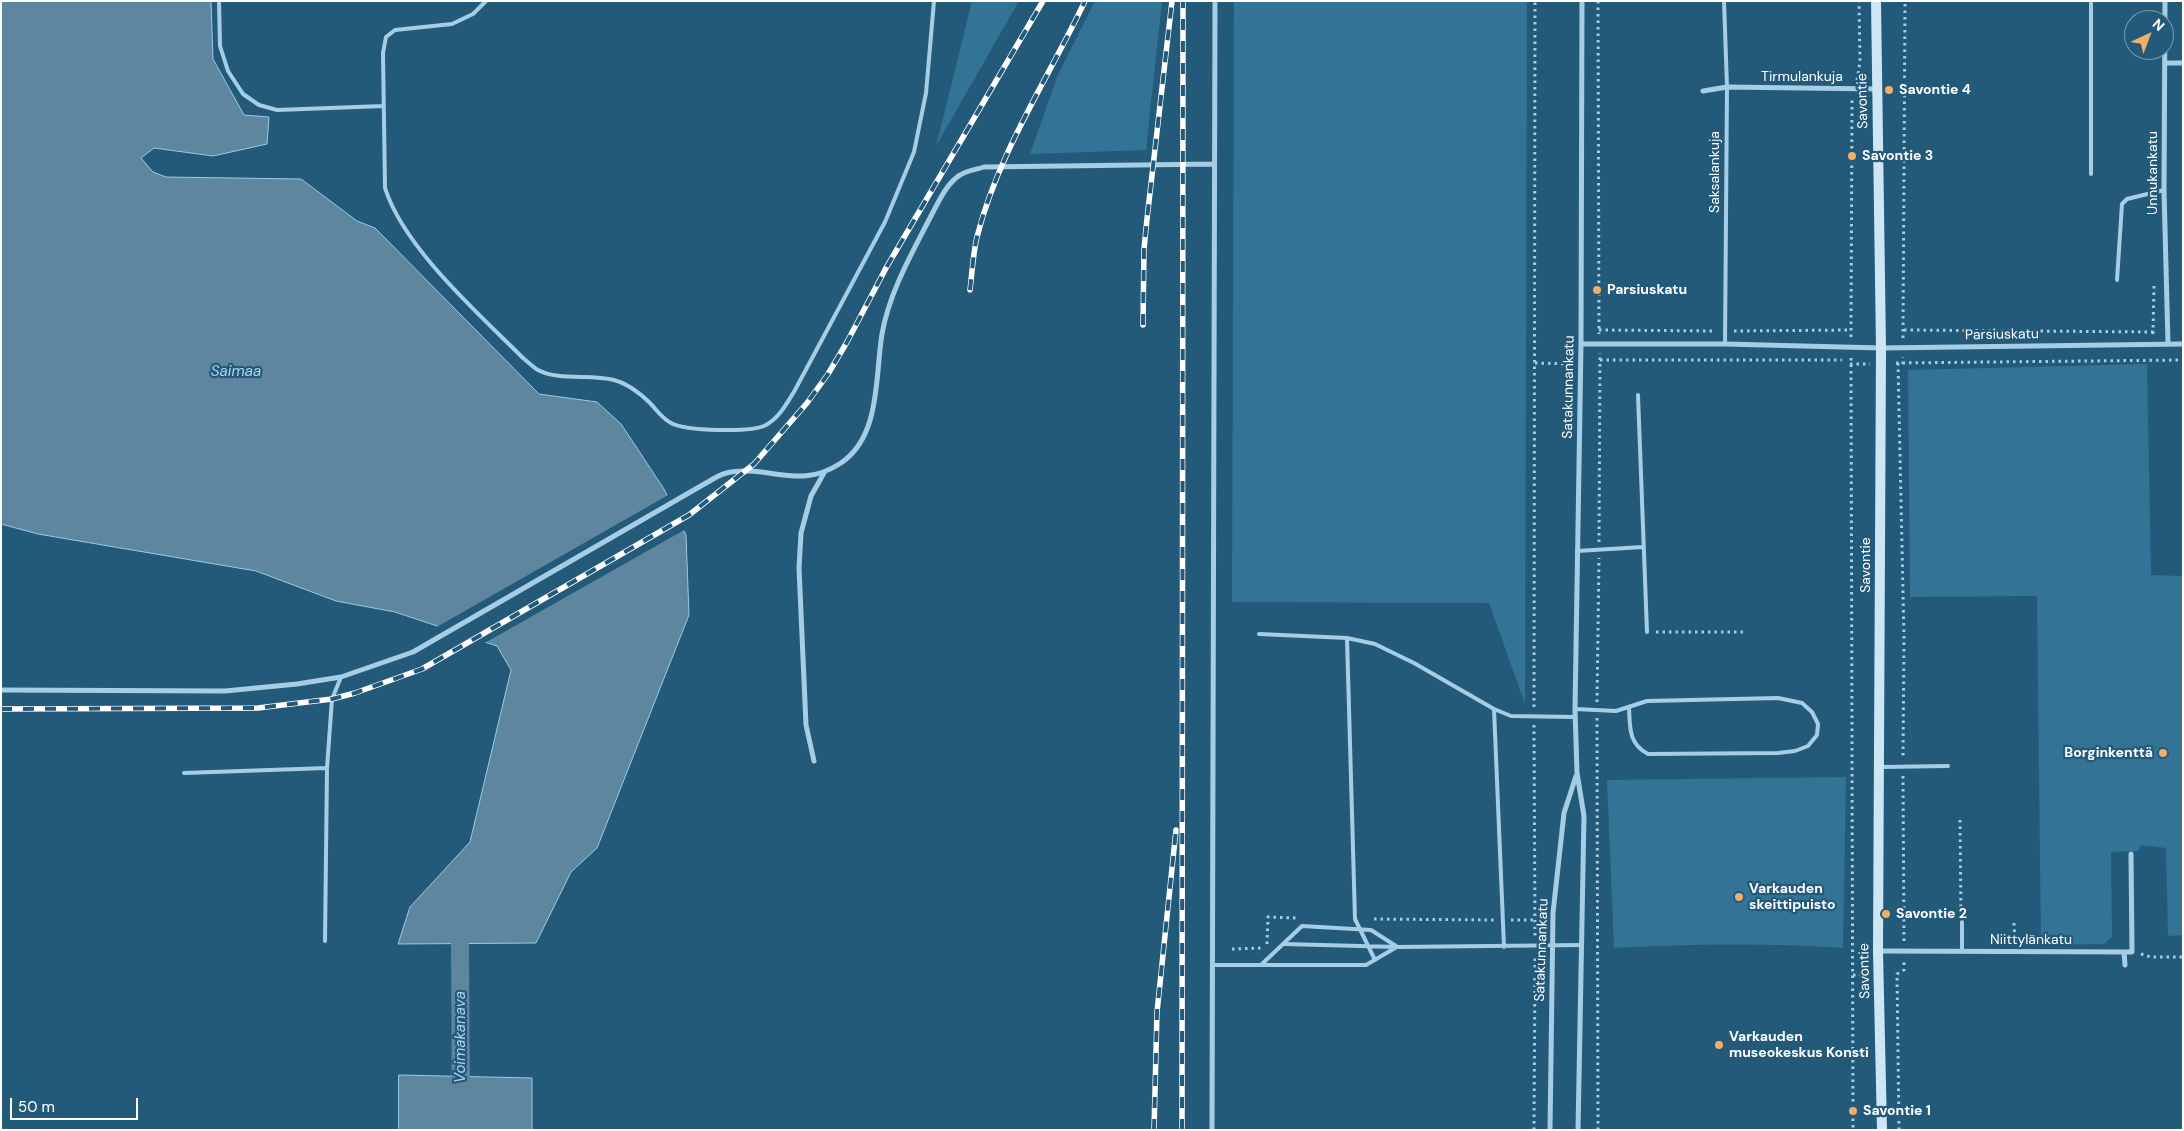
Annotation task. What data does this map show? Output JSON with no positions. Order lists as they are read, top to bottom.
{
  "streets": {
    "street": [
      "Tirmulankuja",
      "Savontie",
      "Unnukankatu",
      "Parsiuskatu",
      "Satakunnankatu",
      "Niittylänkatu"
    ],
    "lane": ["Saksalankuja"]
  },
  "crossings": [
    ["Tirmulankuja", "Savontie"],
    ["Tirmulankuja", "Saksalankuja"],
    ["Savontie", "Parsiuskatu"],
    ["Savontie", "Niittylänkatu"],
    ["Saksalankuja", "Parsiuskatu"],
    ["Unnukankatu", "Parsiuskatu"],
    ["Parsiuskatu", "Satakunnankatu"]
  ],
  "water": ["Saimaa", "Voimakanava"],
  "places": [
    "Savontie 4",
    "Savontie 3",
    "Parsiuskatu",
    "Borginkenttä",
    "Varkauden skeittipuisto",
    "Savontie 2",
    "Varkauden museokeskus Konsti",
    "Savontie 1"
  ],
  "scale_bar": "50 m",
  "north": "top right"
}
